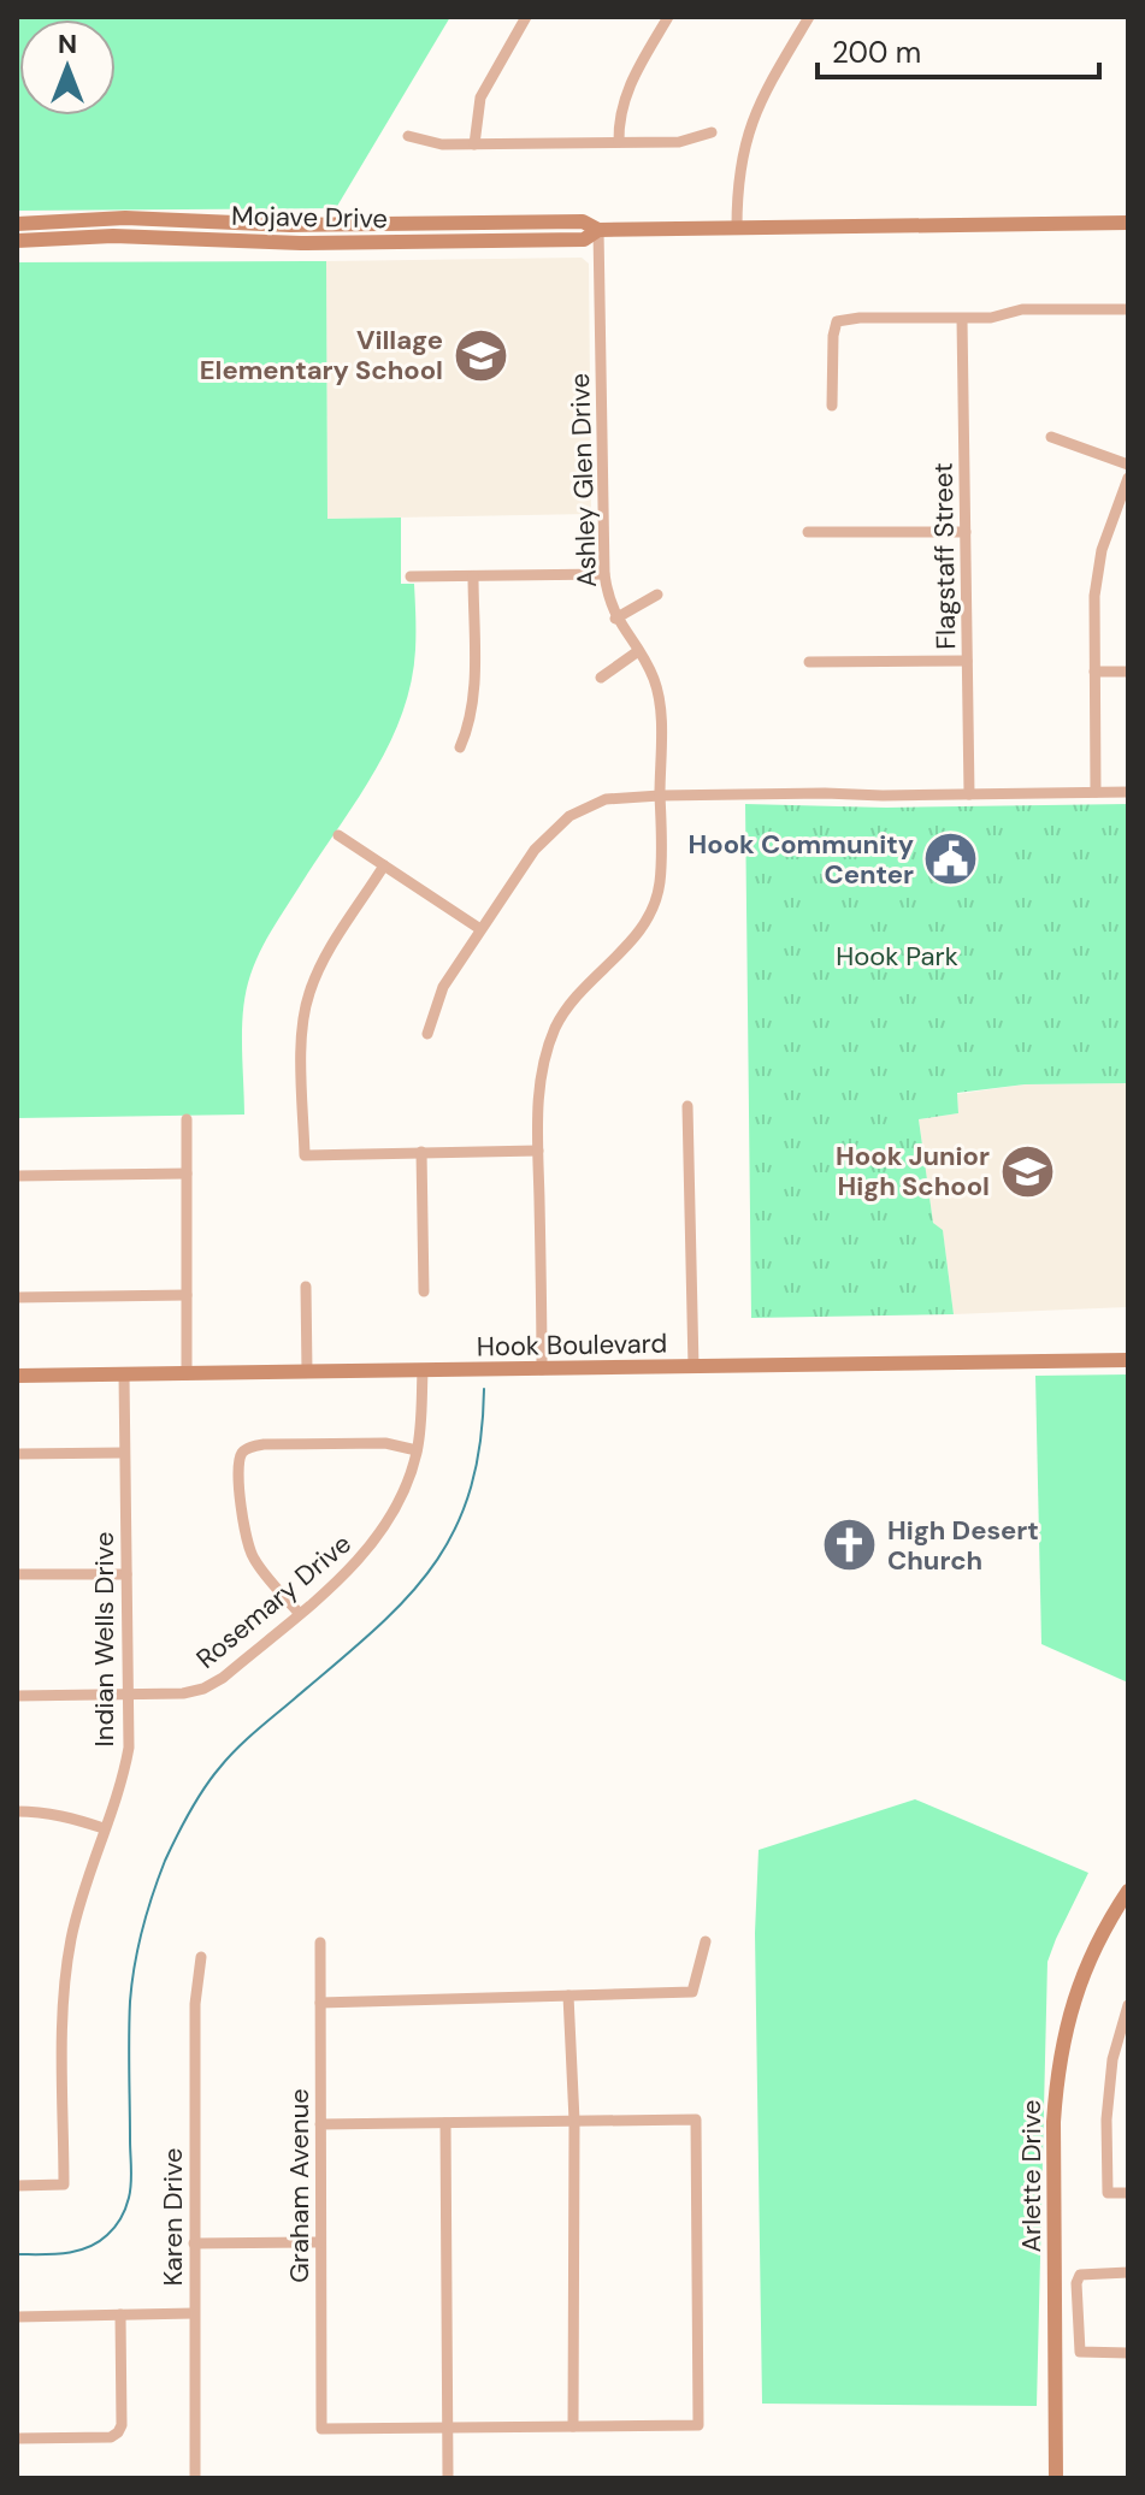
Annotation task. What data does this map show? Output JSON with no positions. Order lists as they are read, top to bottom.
{
  "streets": {
    "main road": ["Mojave Drive", "Hook Boulevard", "Arlette Drive"],
    "street": [
      "Ashley Glen Drive",
      "Flagstaff Street",
      "Rosemary Drive",
      "Indian Wells Drive",
      "Graham Avenue",
      "Karen Drive"
    ]
  },
  "crossings": [
    ["Mojave Drive", "Ashley Glen Drive"],
    ["Ashley Glen Drive", "Hook Boulevard"],
    ["Hook Boulevard", "Rosemary Drive"],
    ["Hook Boulevard", "Indian Wells Drive"],
    ["Rosemary Drive", "Indian Wells Drive"]
  ],
  "parks": ["Hook Park"],
  "places": {
    "school or university": ["Village Elementary School", "Hook Junior High School"],
    "public building": ["Hook Community Center"],
    "church": ["High Desert Church"]
  },
  "scale_bar": "200 m",
  "north": "top"
}
